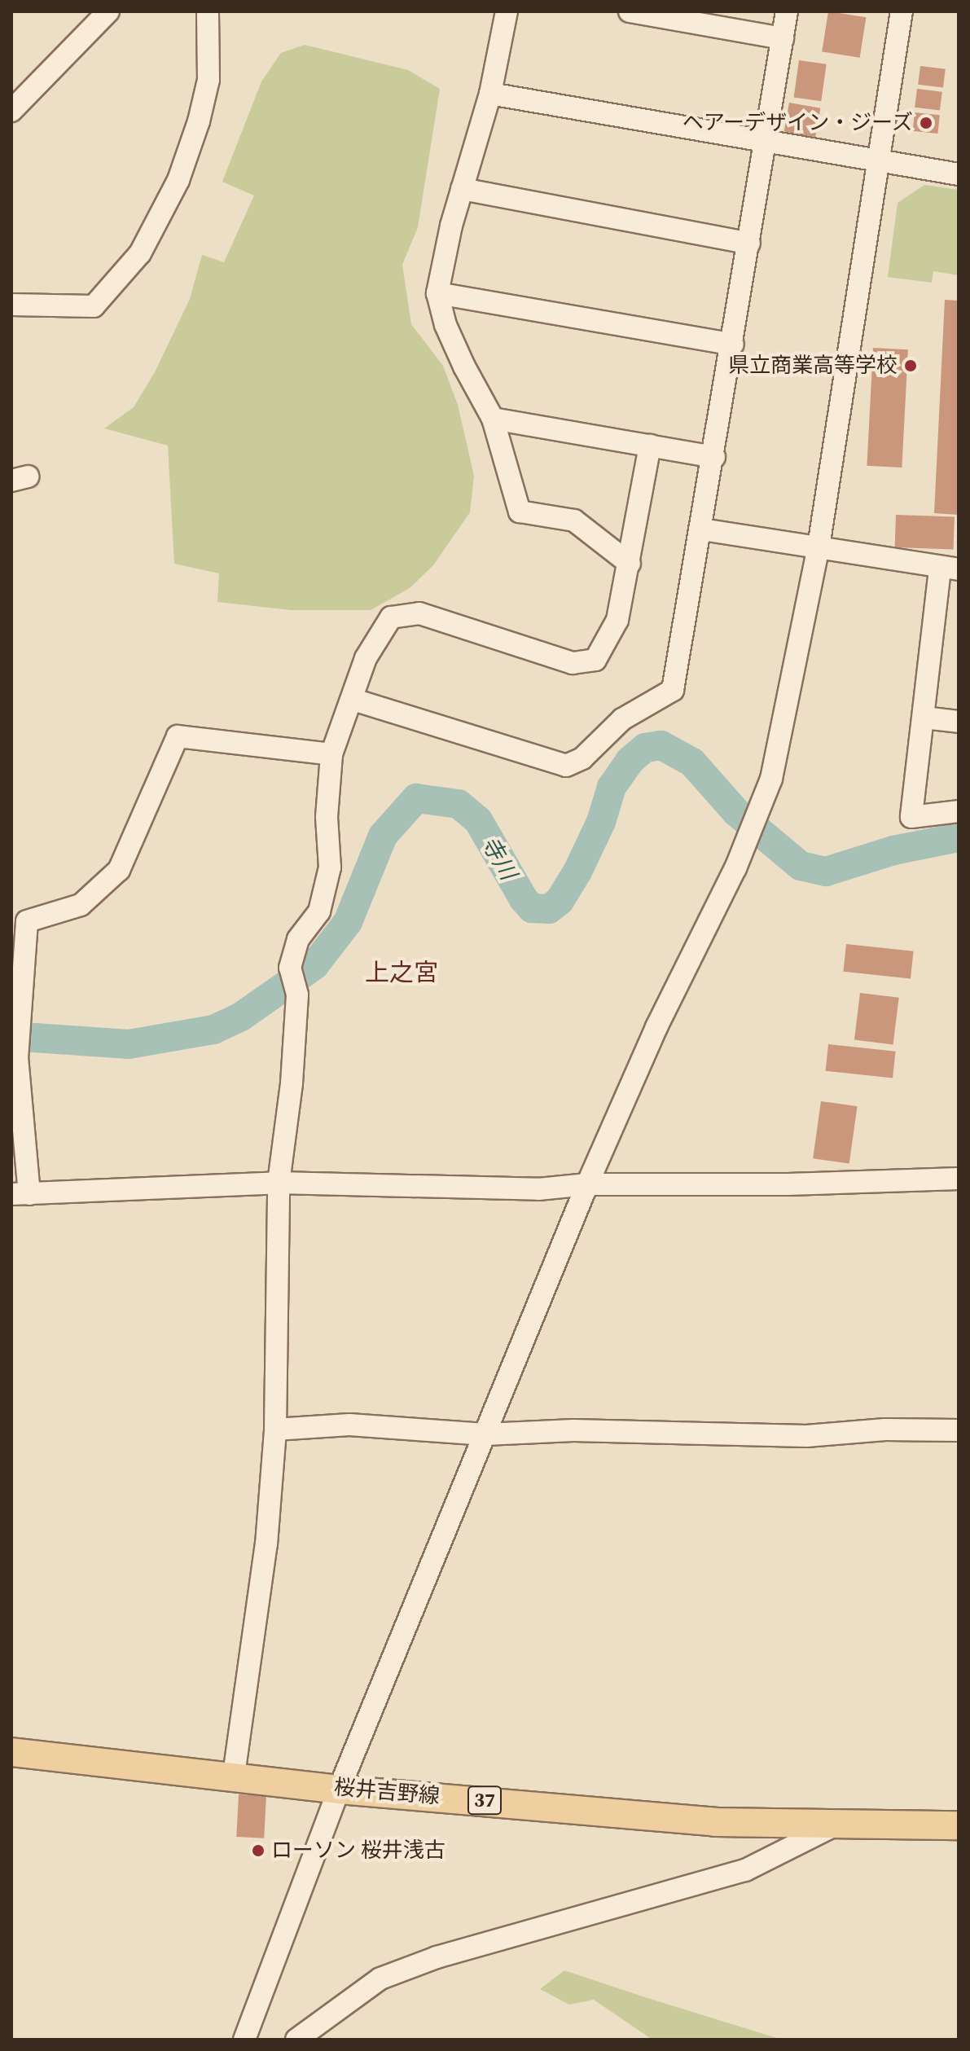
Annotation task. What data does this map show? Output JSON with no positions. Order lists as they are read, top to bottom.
{
  "streets": {
    "main road": ["桜井吉野線", "37"]
  },
  "districts": ["上之宮"],
  "water": ["寺川"],
  "places": ["ヘアーデザイン・ジーズ", "県立商業高等学校", "ローソン 桜井浅古"]
}
